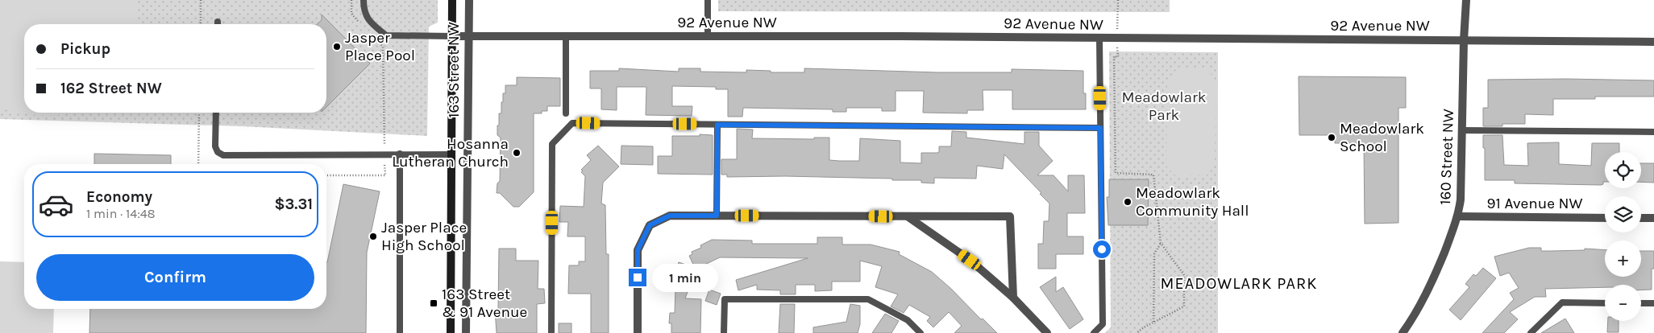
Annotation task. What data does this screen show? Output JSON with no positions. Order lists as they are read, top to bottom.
{
  "streets": {
    "main road": ["163 Street NW"],
    "street": ["92 Avenue NW", "160 Street NW", "91 Avenue NW"]
  },
  "crossings": [
    ["92 Avenue NW", "163 Street NW"],
    ["92 Avenue NW", "160 Street NW"],
    ["160 Street NW", "91 Avenue NW"]
  ],
  "districts": ["MEADOWLARK PARK"],
  "parks": ["Meadowlark Park"],
  "places": {
    "other": [
      "Jasper Place Pool",
      "Meadowlark School",
      "Hosanna Lutheran Church",
      "Meadowlark Community Hall",
      "Jasper Place High School"
    ],
    "transit": ["163 Street & 91 Avenue"]
  },
  "page": {
    "banner": ["Pickup", "162 Street NW"],
    "map_buttons": ["+", "−"],
    "list": [
      {
        "name": "Economy",
        "note": "1 min · 14:48",
        "value": "$3.31"
      }
    ],
    "buttons": "Confirm",
    "bubble": "1 min"
  }
}
